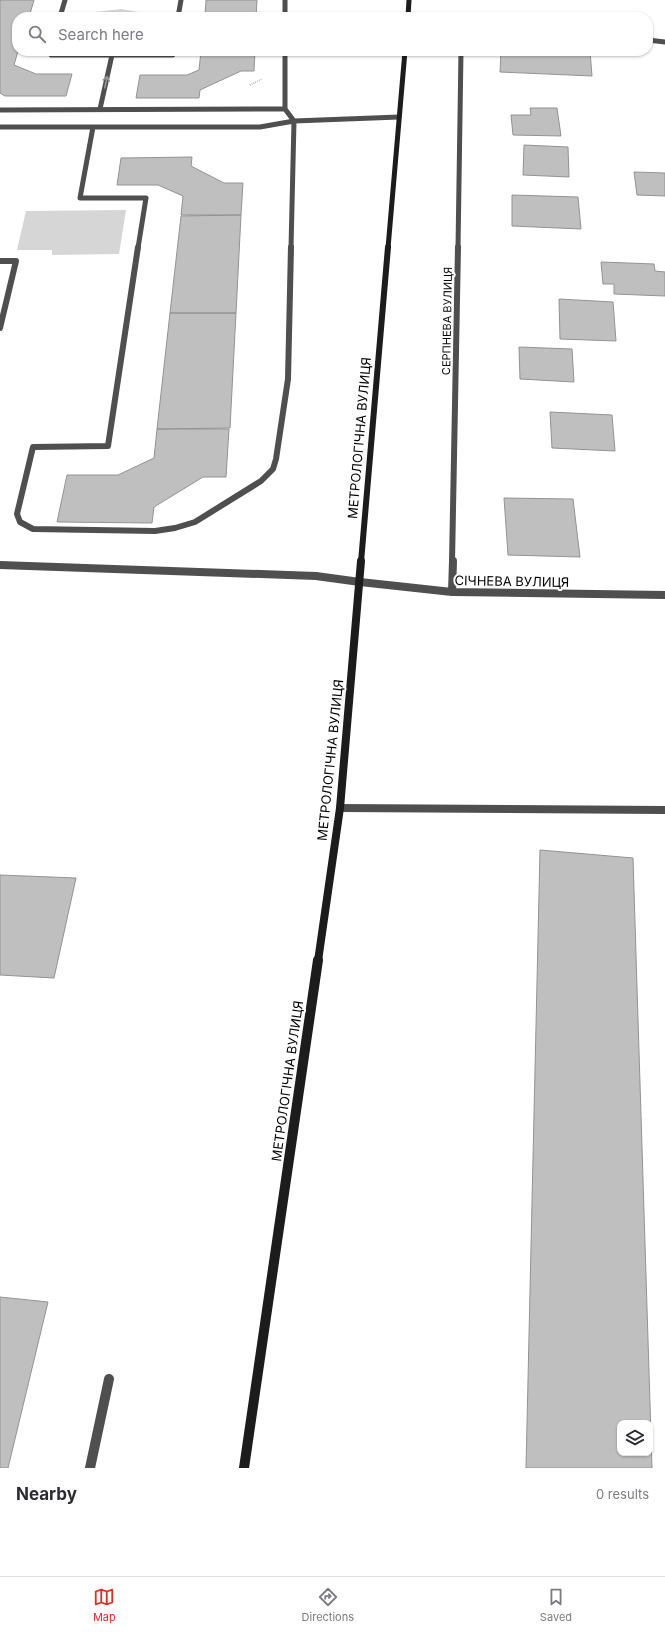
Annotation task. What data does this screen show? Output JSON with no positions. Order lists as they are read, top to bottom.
{
  "streets": {
    "street": ["СЕРПНЕВА ВУЛИЦЯ", "МЕТРОЛОГІЧНА ВУЛИЦЯ", "СІЧНЕВА ВУЛИЦЯ"]
  },
  "crossings": [
    ["СЕРПНЕВА ВУЛИЦЯ", "СІЧНЕВА ВУЛИЦЯ"],
    ["МЕТРОЛОГІЧНА ВУЛИЦЯ", "СІЧНЕВА ВУЛИЦЯ"]
  ],
  "page": {
    "search": "Search here",
    "heading": ["Nearby", "0 results"],
    "nav": ["Map", "Directions", "Saved"]
  }
}
